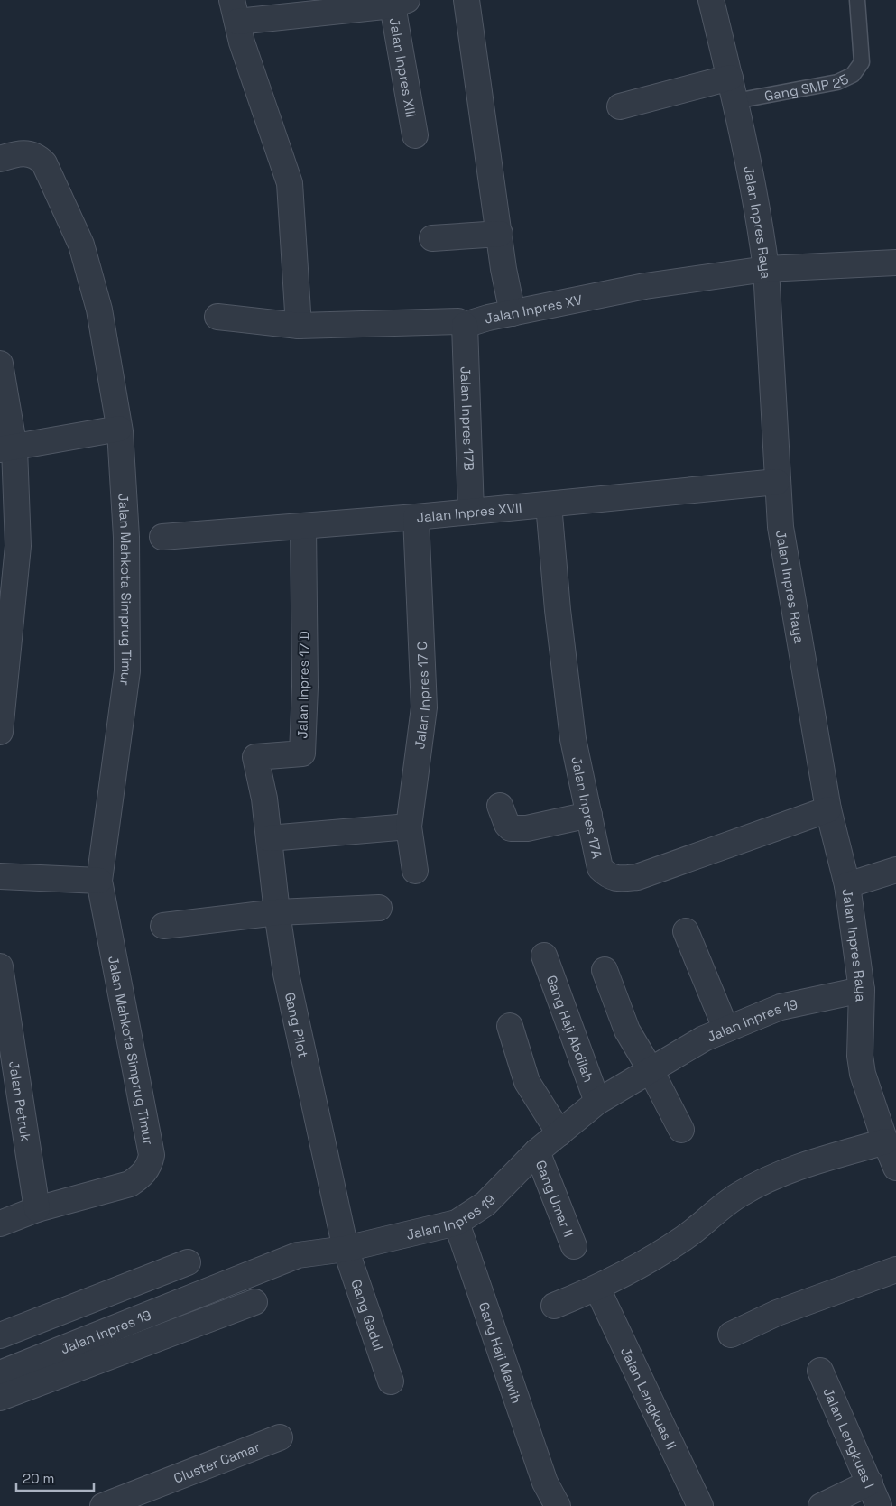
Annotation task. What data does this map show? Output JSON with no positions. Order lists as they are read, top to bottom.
{
  "streets": {
    "street": [
      "Jalan Inpres XIII",
      "Jalan Inpres Raya",
      "Jalan Inpres XV",
      "Jalan Inpres 17B",
      "Jalan Inpres XVII",
      "Jalan Mahkota Simprug Timur",
      "Jalan Inpres 17 D",
      "Jalan Inpres 17 C",
      "Jalan Inpres 17A",
      "Jalan Inpres 19",
      "Gang Pilot",
      "Gang Haji Abdilah",
      "Jalan Petruk",
      "Gang Umar II",
      "Gang Gadul",
      "Gang Haji Mawih",
      "Jalan Lengkuas II",
      "Jalan Lengkuas I",
      "Cluster Camar"
    ],
    "lane": ["Gang SMP 25"]
  },
  "crossings": [
    ["Gang SMP 25", "Jalan Inpres Raya"],
    ["Jalan Inpres Raya", "Jalan Inpres XV"],
    ["Jalan Inpres Raya", "Jalan Inpres XVII"],
    ["Jalan Inpres Raya", "Jalan Inpres 17A"],
    ["Jalan Inpres Raya", "Jalan Inpres 19"],
    ["Jalan Inpres XV", "Jalan Inpres 17B"],
    ["Jalan Inpres 17B", "Jalan Inpres XVII"],
    ["Jalan Inpres XVII", "Jalan Inpres 17 D"],
    ["Jalan Inpres XVII", "Jalan Inpres 17 C"],
    ["Jalan Inpres XVII", "Jalan Inpres 17A"],
    ["Jalan Mahkota Simprug Timur", "Jalan Petruk"],
    ["Jalan Inpres 17 D", "Gang Pilot"],
    ["Jalan Inpres 19", "Gang Pilot"],
    ["Jalan Inpres 19", "Gang Haji Abdilah"],
    ["Jalan Inpres 19", "Gang Umar II"],
    ["Jalan Inpres 19", "Gang Gadul"],
    ["Jalan Inpres 19", "Gang Haji Mawih"],
    ["Gang Pilot", "Gang Gadul"]
  ],
  "scale_bar": "20 m"
}
